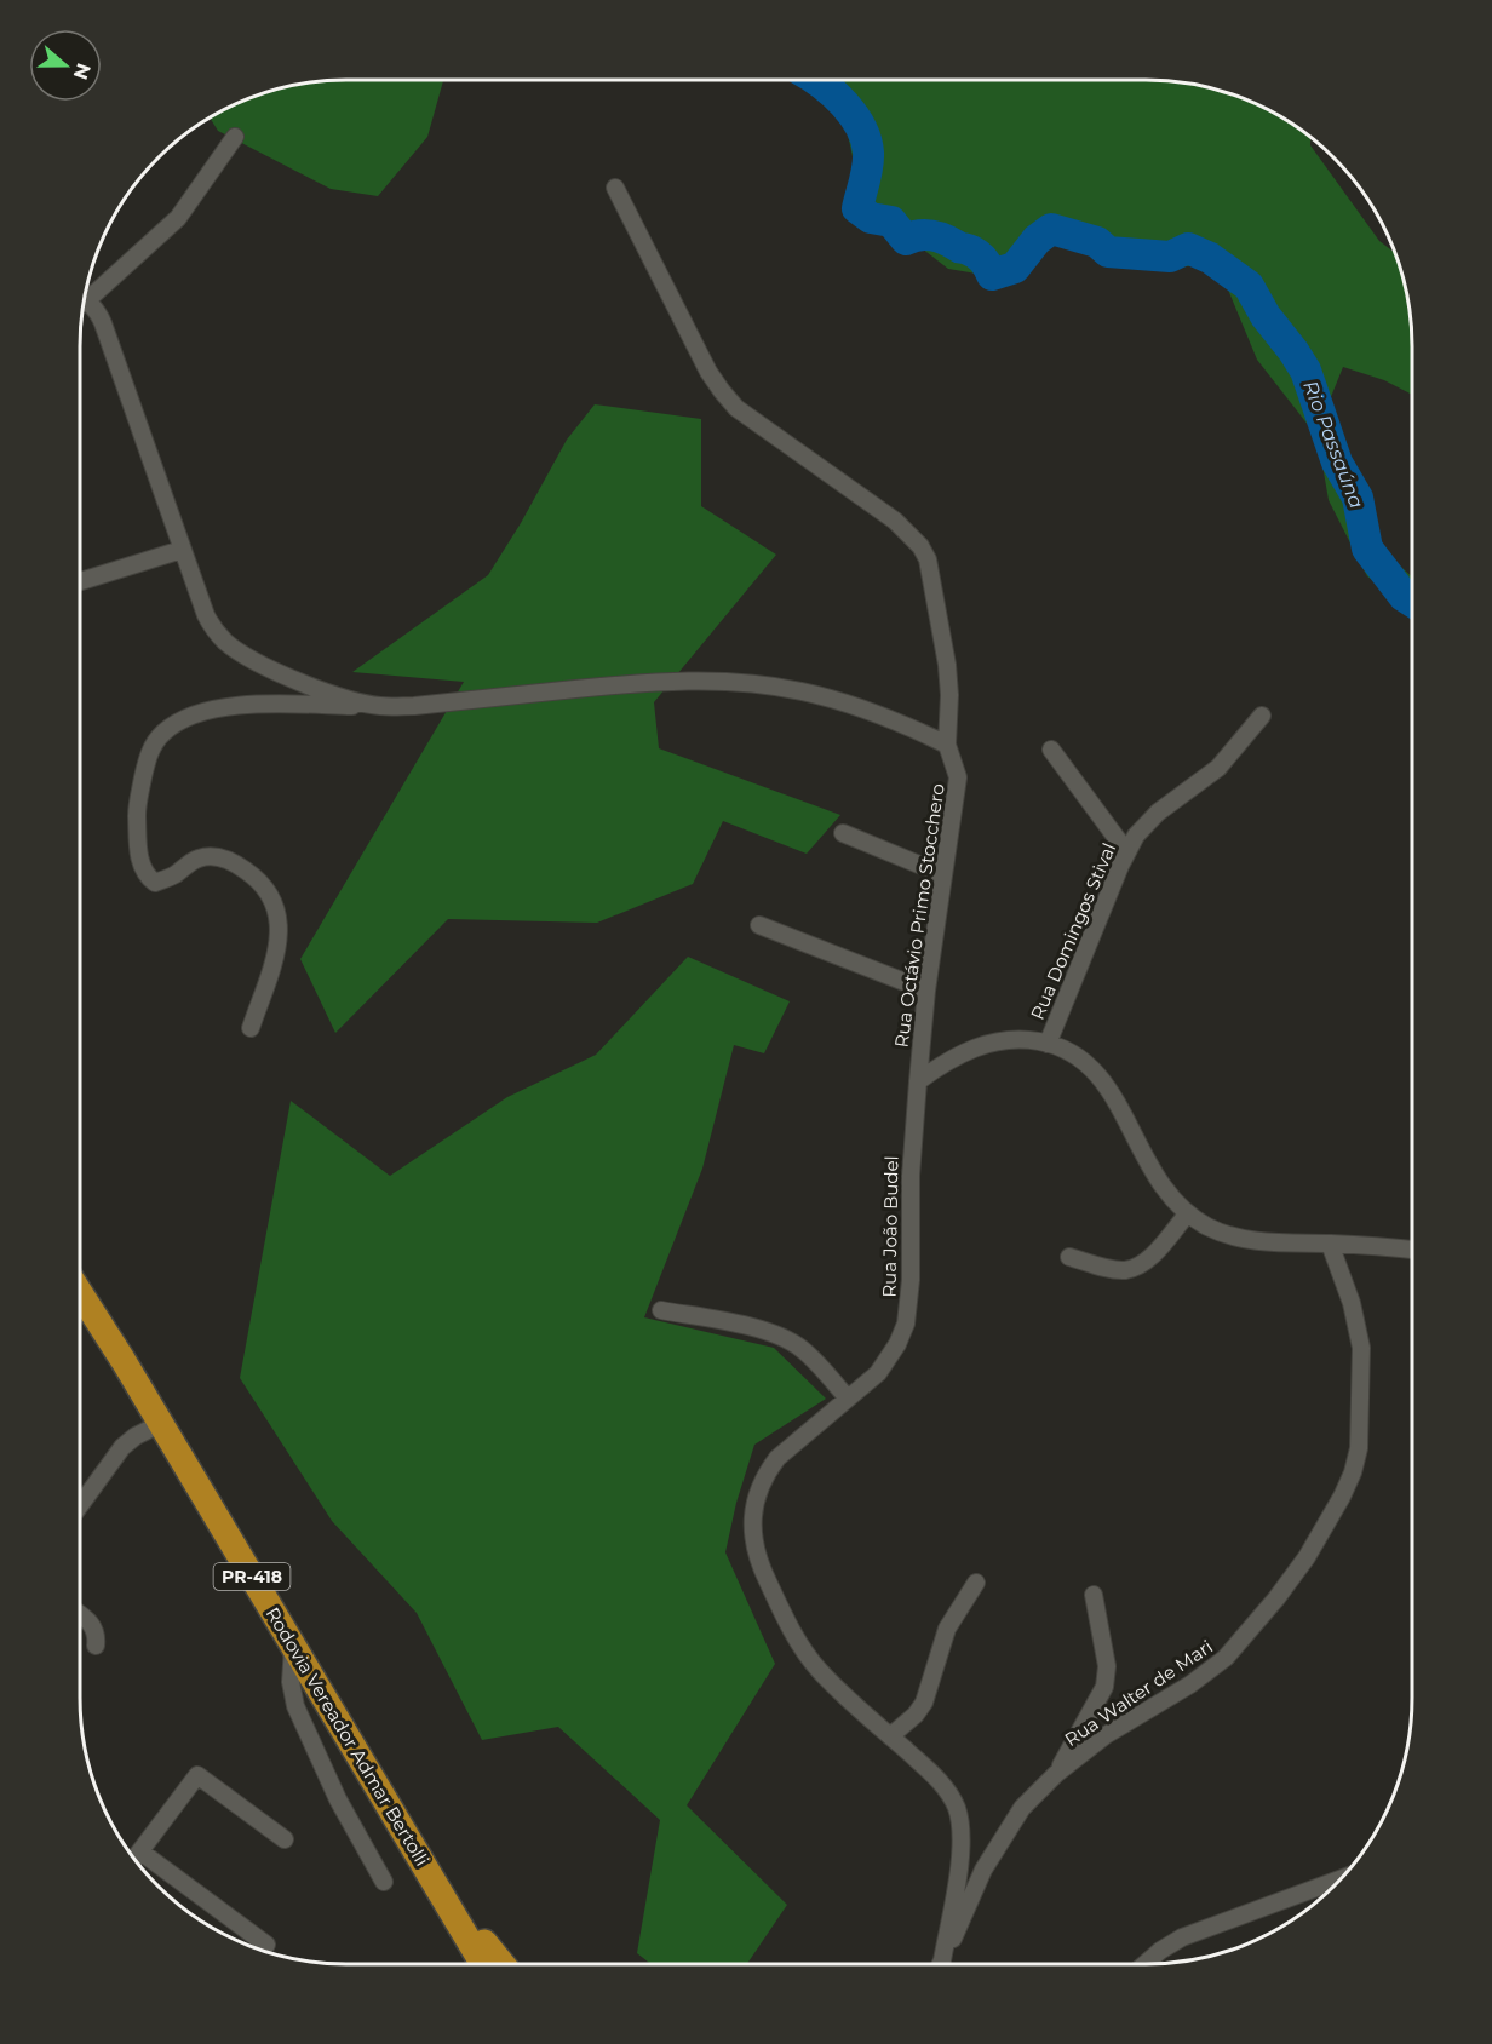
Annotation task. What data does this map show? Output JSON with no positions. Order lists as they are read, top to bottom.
{
  "streets": {
    "highway": ["PR-418", "Rodovia Vereador Admar Bertolli"],
    "street": [
      "Rua Octávio Primo Stocchero",
      "Rua Domingos Stival",
      "Rua João Budel",
      "Rua Walter de Mari"
    ]
  },
  "crossings": [
    ["Rua Octávio Primo Stocchero", "Rua João Budel"],
    ["Rua João Budel", "Rua Walter de Mari"]
  ],
  "water": ["Rio Passaúna"],
  "north": "right"
}
